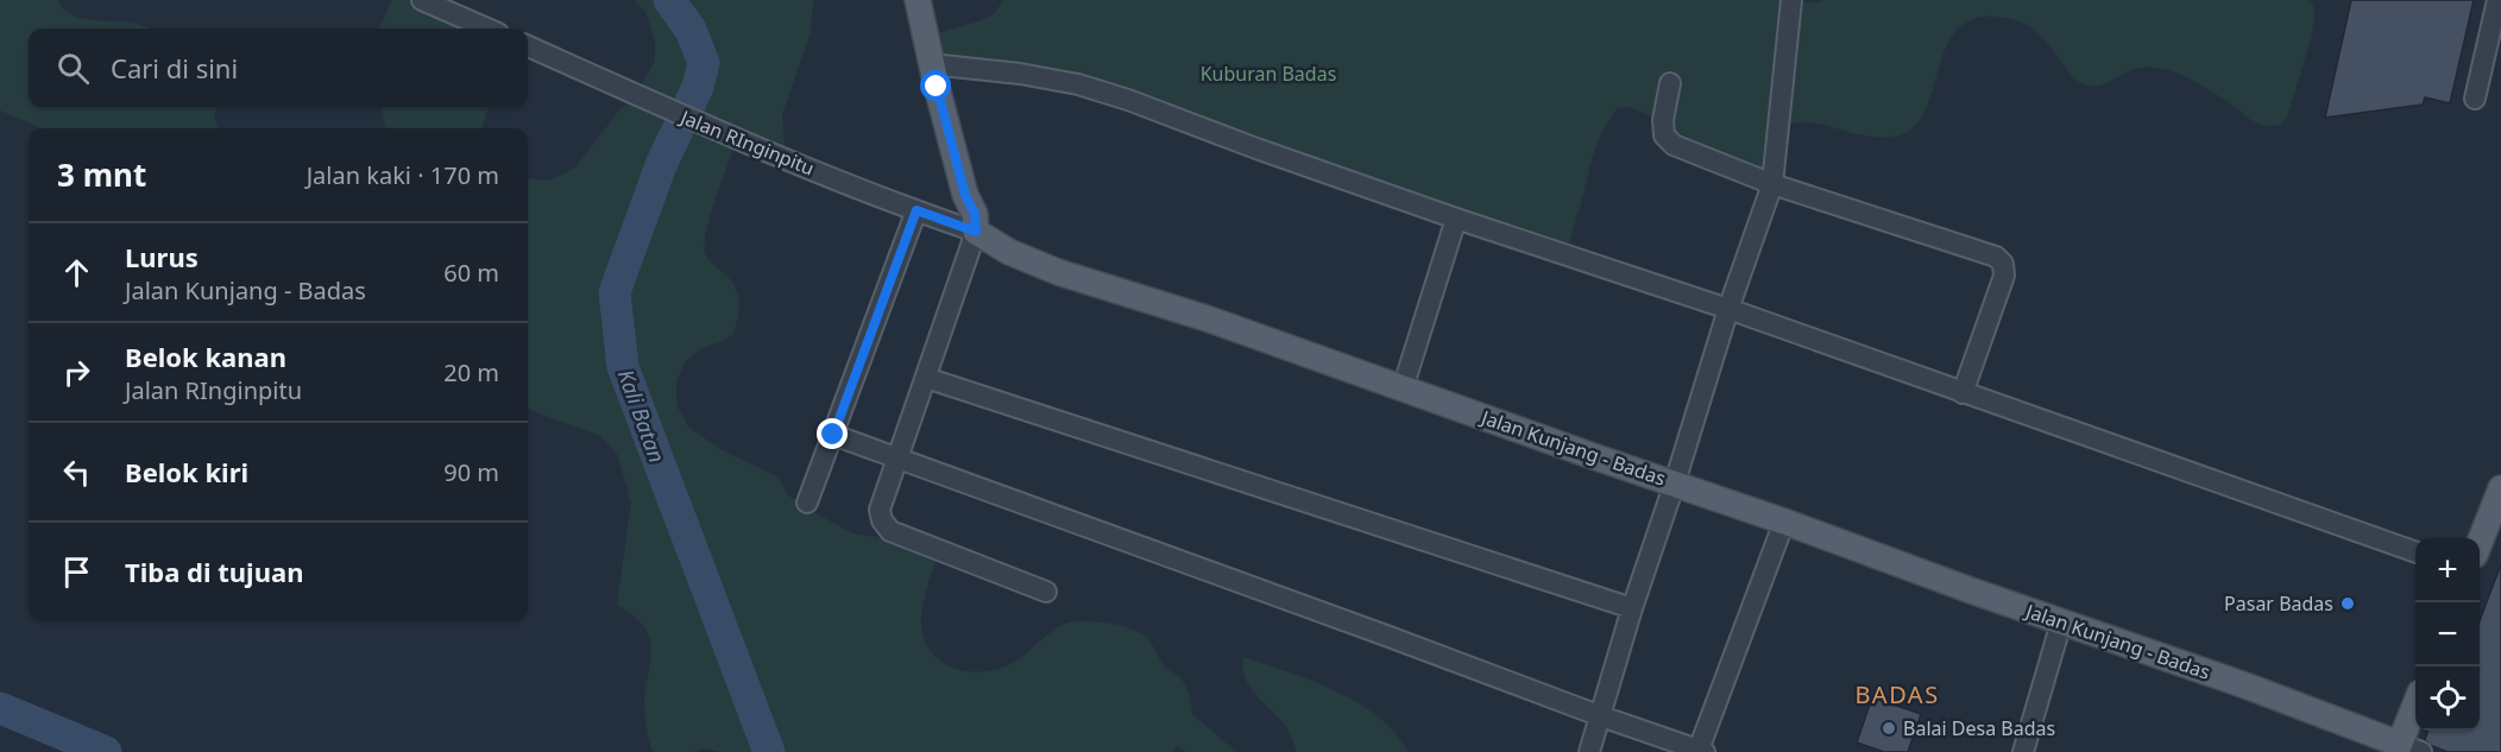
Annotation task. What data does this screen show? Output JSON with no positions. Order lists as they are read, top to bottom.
{
  "streets": {
    "main road": ["Jalan Kunjang - Badas"],
    "street": ["Jalan RInginpitu"]
  },
  "crossings": [
    ["Jalan RInginpitu", "Jalan Kunjang - Badas"]
  ],
  "districts": ["BADAS"],
  "water": ["Kali Batan"],
  "parks": ["Kuburan Badas"],
  "places": ["Pasar Badas", "Balai Desa Badas"],
  "page": {
    "search": "Cari di sini",
    "heading": ["3 mnt", "Jalan kaki · 170 m"],
    "list": [
      ["Lurus", "Jalan Kunjang - Badas", "60 m"],
      ["Belok kanan", "Jalan RInginpitu", "20 m"],
      ["Belok kiri", "90 m"],
      "Tiba di tujuan"
    ],
    "map_buttons": ["+", "−"]
  }
}
